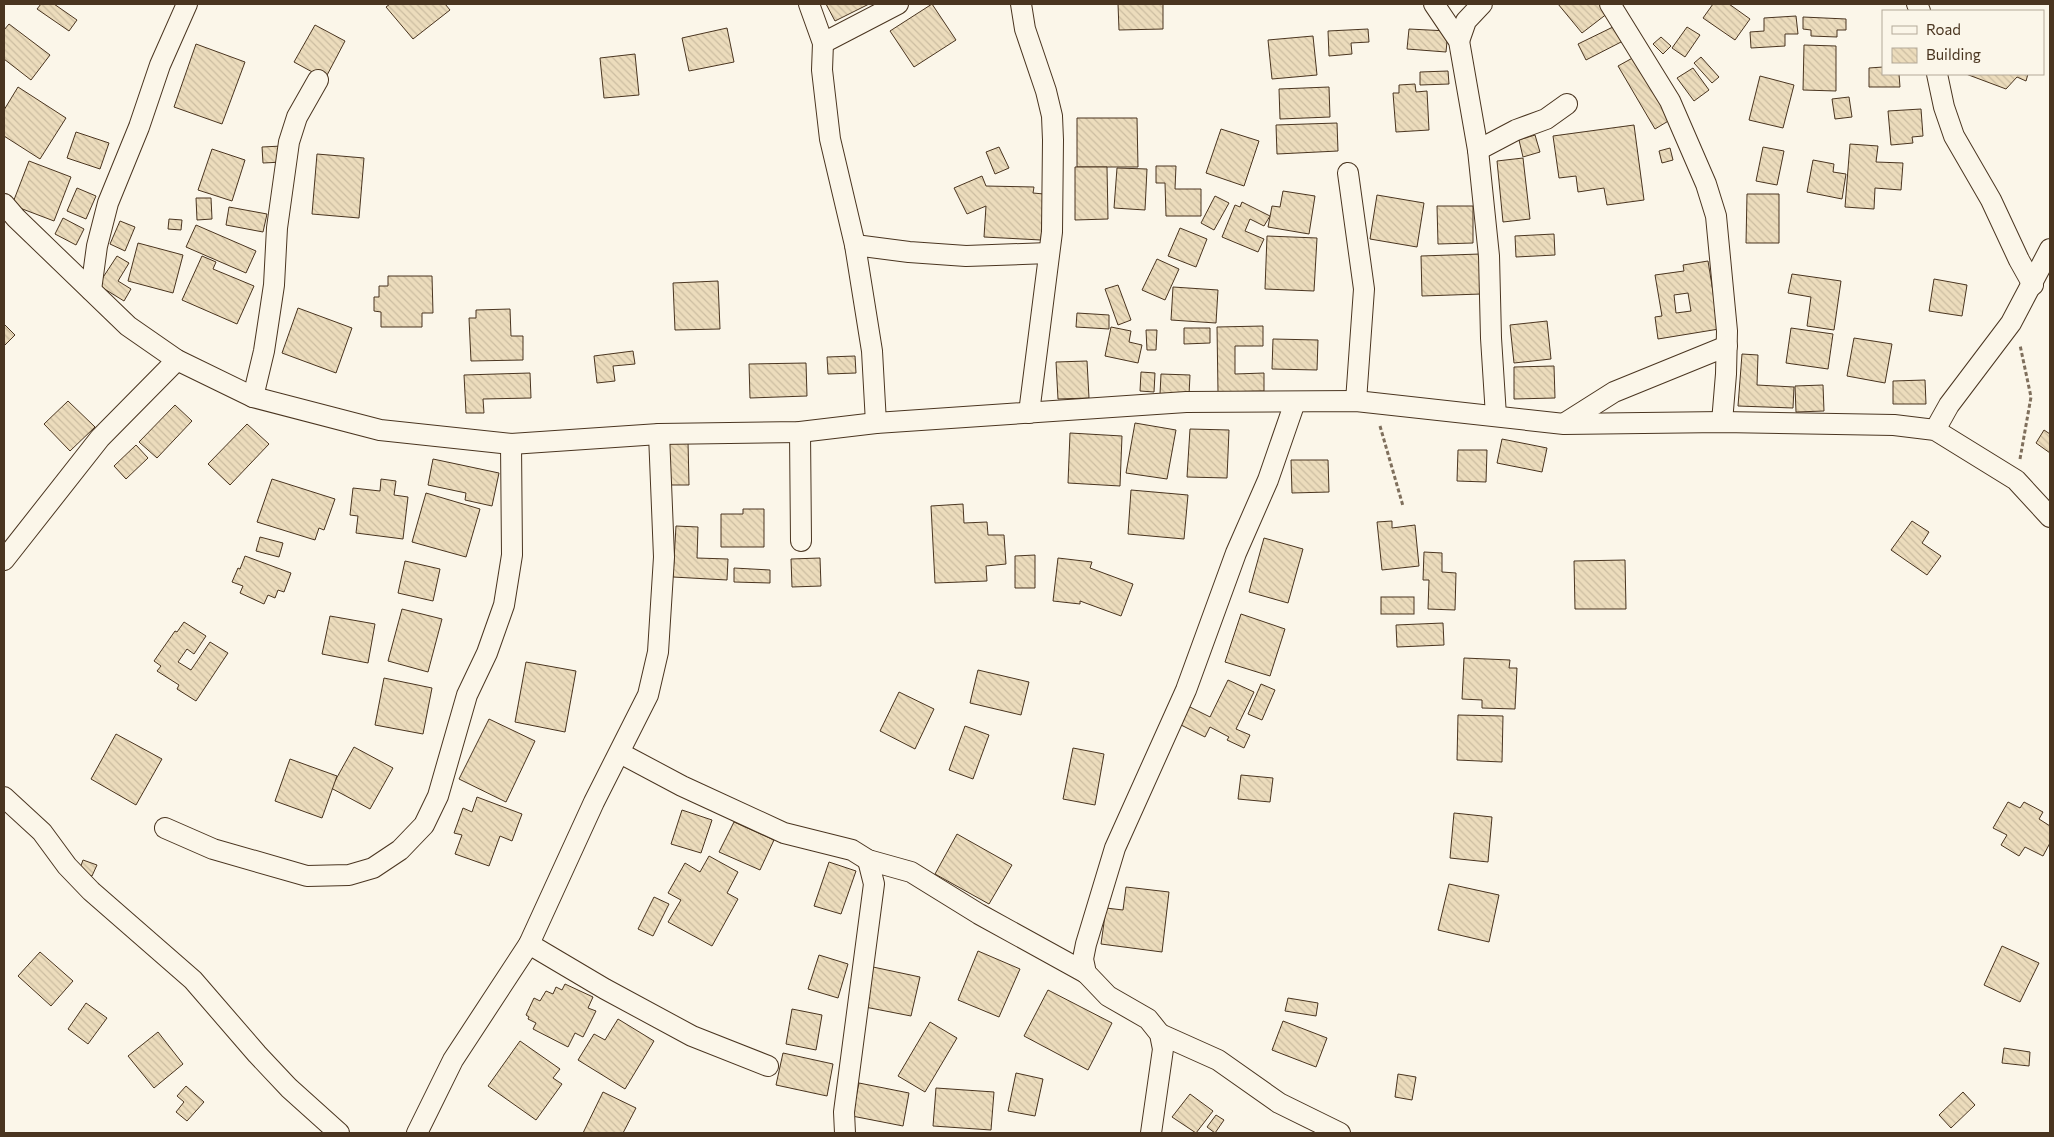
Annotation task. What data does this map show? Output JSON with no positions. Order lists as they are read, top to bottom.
{
  "legend": ["Road", "Building"]
}
